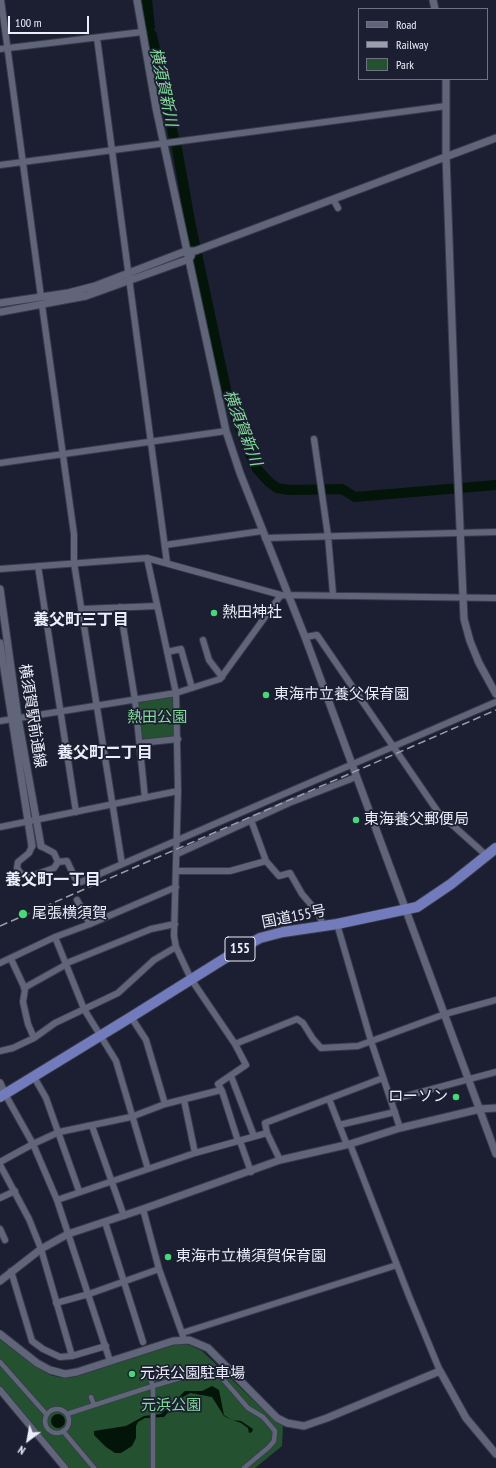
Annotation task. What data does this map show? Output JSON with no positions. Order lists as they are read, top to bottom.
{
  "streets": {
    "highway": ["国道155号", "155"],
    "street": ["横須賀駅前通線"]
  },
  "districts": ["養父町三丁目", "養父町二丁目", "養父町一丁目"],
  "water": ["横須賀新川"],
  "parks": ["熱田公園", "元浜公園"],
  "places": [
    "熱田神社",
    "東海市立養父保育園",
    "東海養父郵便局",
    "尾張横須賀",
    "ローソン",
    "東海市立横須賀保育園",
    "元浜公園駐車場"
  ],
  "legend": ["Road", "Railway", "Park"],
  "scale_bar": "100 m",
  "north": "bottom left"
}
